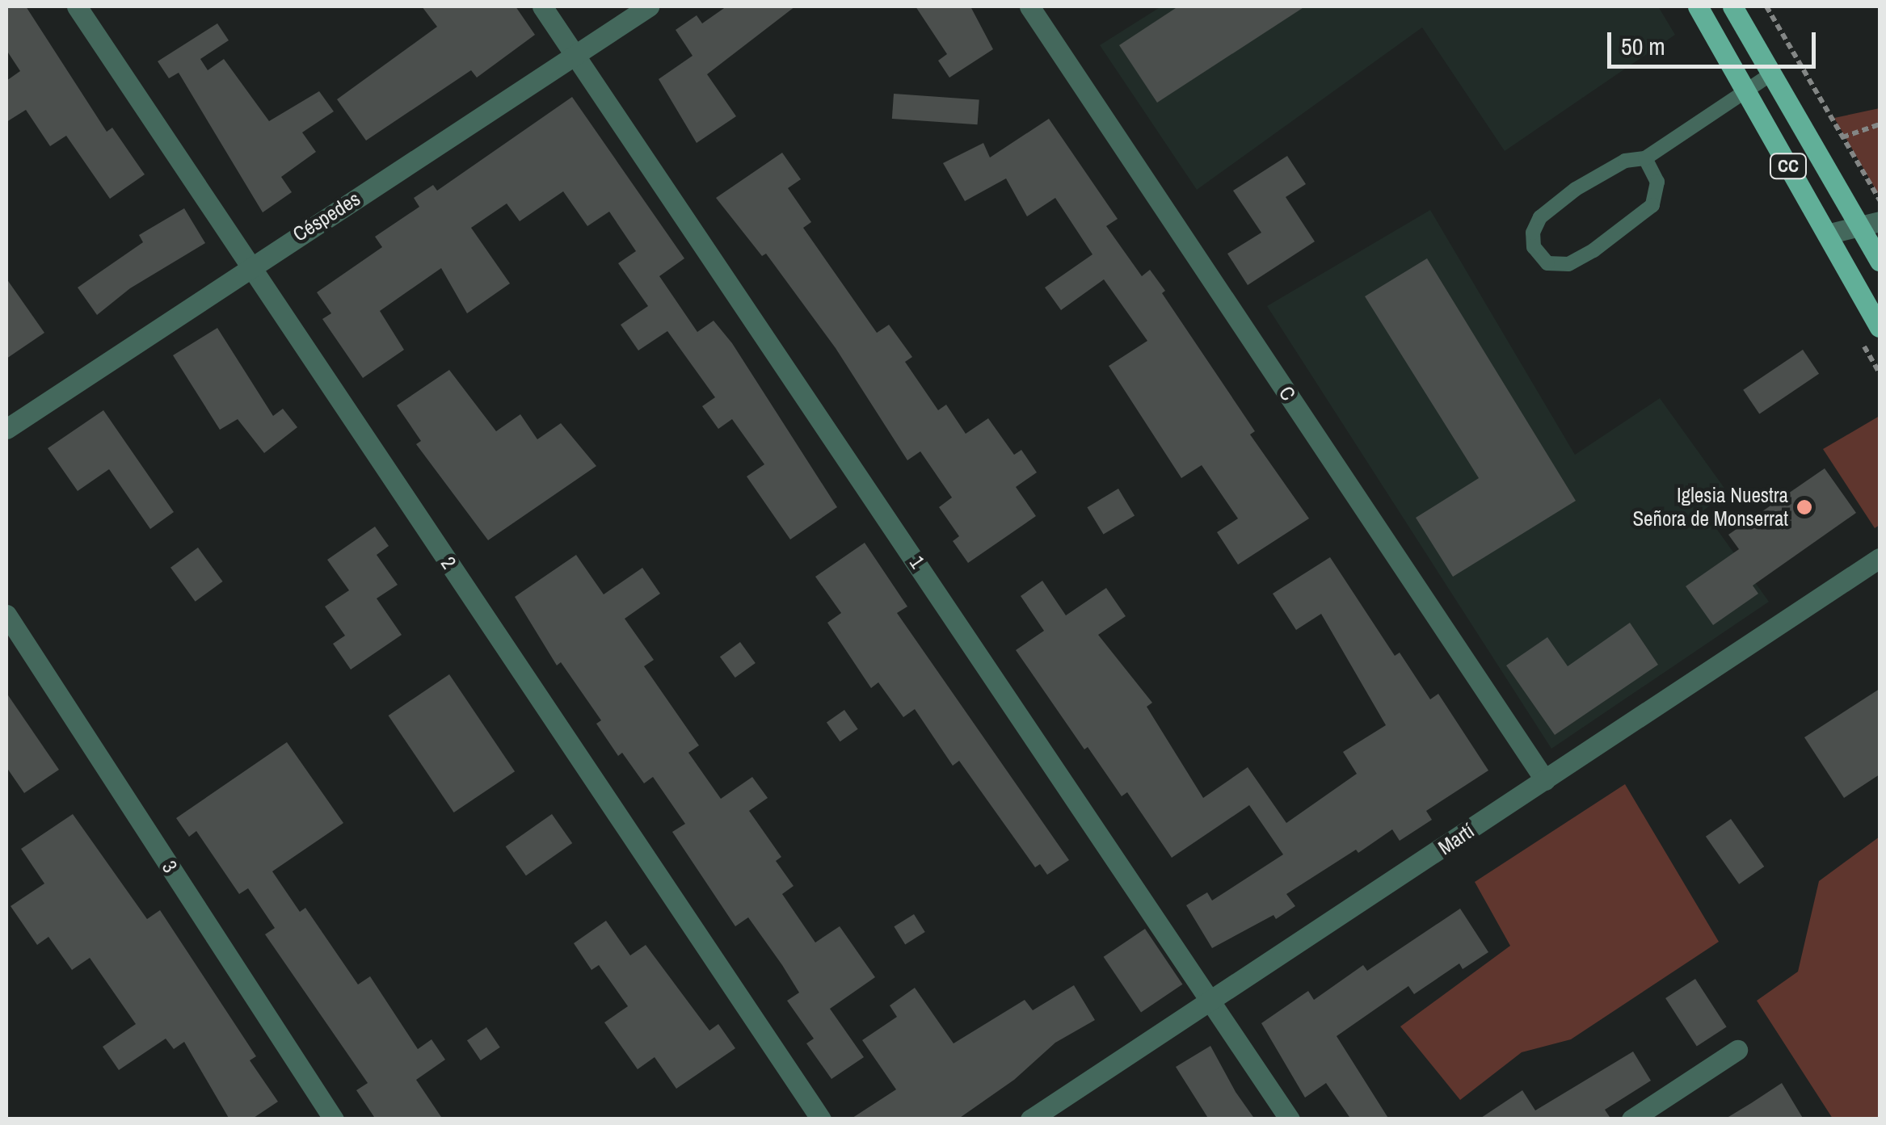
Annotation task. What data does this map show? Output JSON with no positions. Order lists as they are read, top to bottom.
{
  "streets": {
    "main road": ["CC"],
    "street": [
      "Céspedes",
      "C",
      "1",
      "2",
      "Martí",
      "3"
    ]
  },
  "crossings": [
    ["Céspedes", "1"],
    ["Céspedes", "2"],
    ["C", "Martí"],
    ["1", "Martí"]
  ],
  "places": ["Iglesia Nuestra Señora de Monserrat"],
  "scale_bar": "50 m"
}
